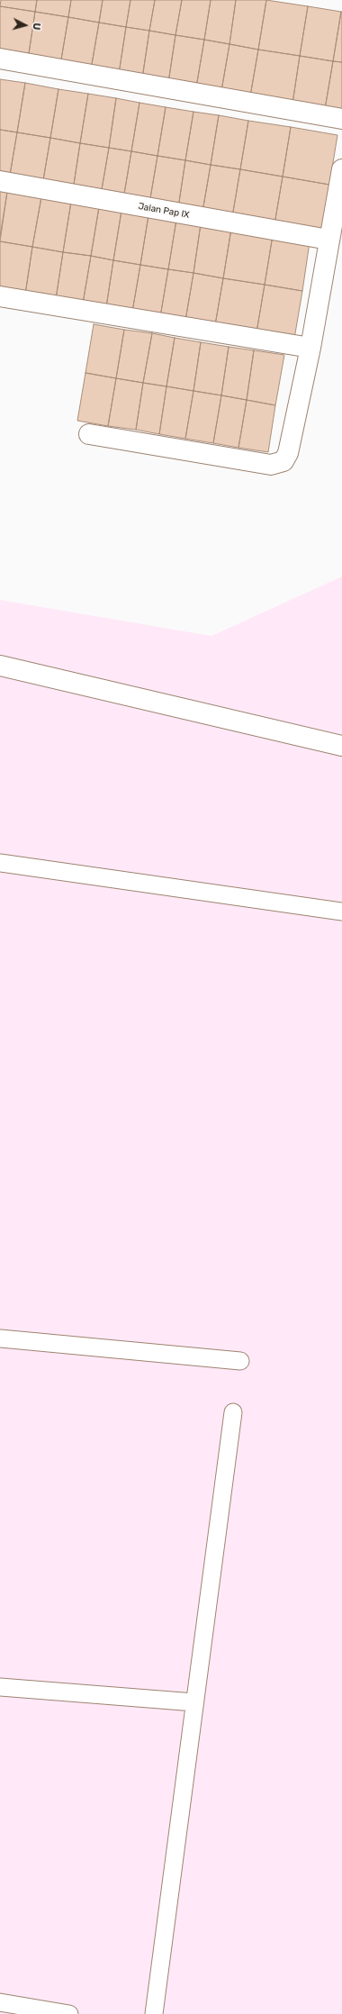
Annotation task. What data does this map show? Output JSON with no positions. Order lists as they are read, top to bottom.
{
  "streets": {
    "street": ["Jalan Pap IX"]
  },
  "north": "right"
}
